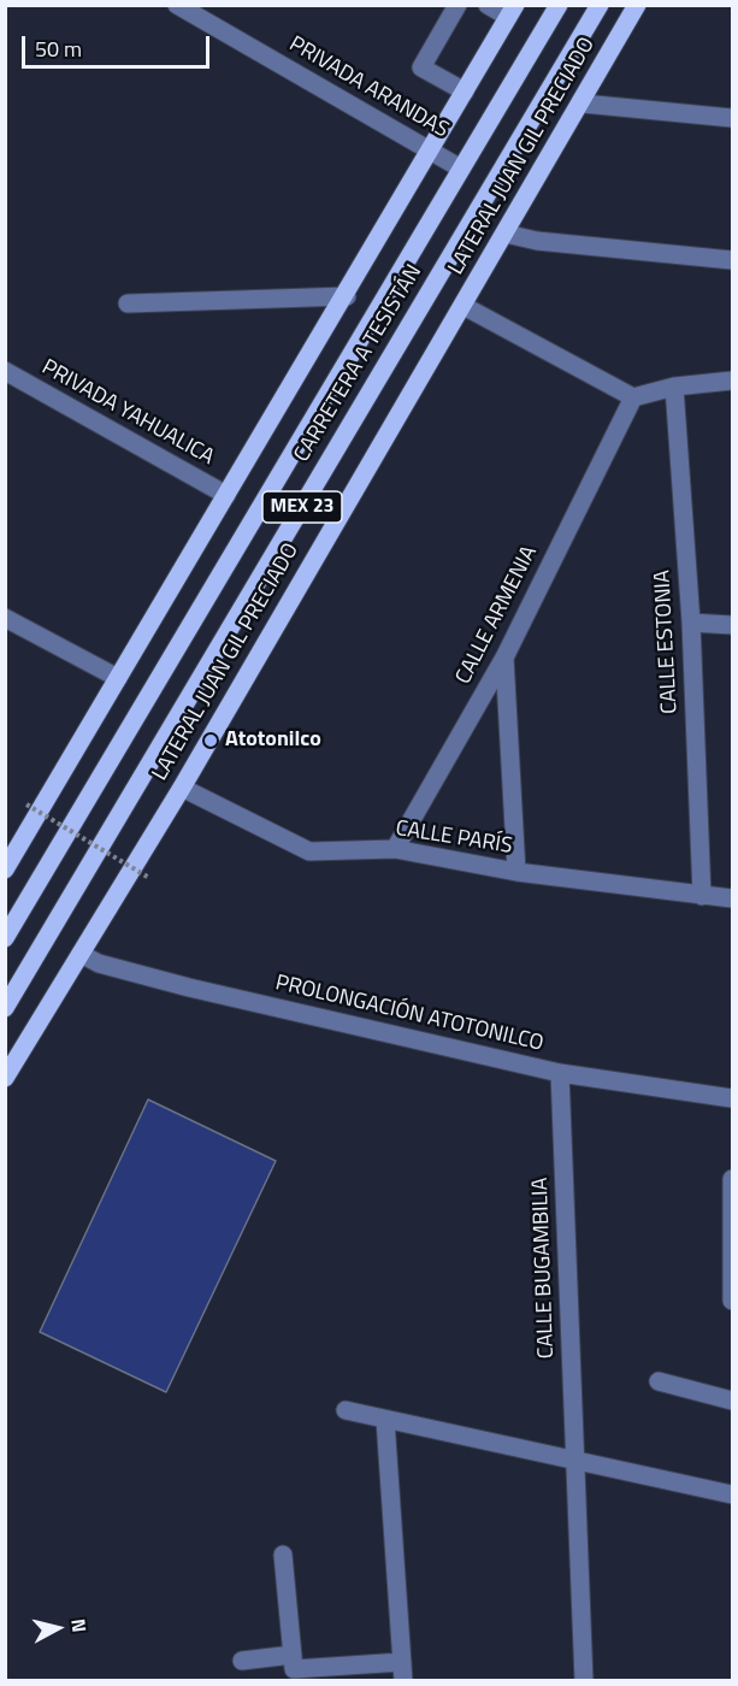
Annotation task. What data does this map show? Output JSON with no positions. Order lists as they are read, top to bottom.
{
  "streets": {
    "main road": ["LATERAL JUAN GIL PRECIADO", "CARRETERA A TESISTÁN", "MEX 23"],
    "street": [
      "PRIVADA ARANDAS",
      "PRIVADA YAHUALICA",
      "CALLE ARMENIA",
      "CALLE ESTONIA",
      "CALLE PARÍS",
      "PROLONGACIÓN ATOTONILCO",
      "CALLE BUGAMBILIA"
    ]
  },
  "crossings": [
    ["PRIVADA ARANDAS", "CARRETERA A TESISTÁN"],
    ["LATERAL JUAN GIL PRECIADO", "CALLE PARÍS"],
    ["LATERAL JUAN GIL PRECIADO", "PROLONGACIÓN ATOTONILCO"],
    ["CALLE ARMENIA", "CALLE PARÍS"],
    ["CALLE ESTONIA", "CALLE PARÍS"],
    ["PROLONGACIÓN ATOTONILCO", "CALLE BUGAMBILIA"]
  ],
  "places": ["Atotonilco"],
  "scale_bar": "50 m",
  "north": "right"
}
